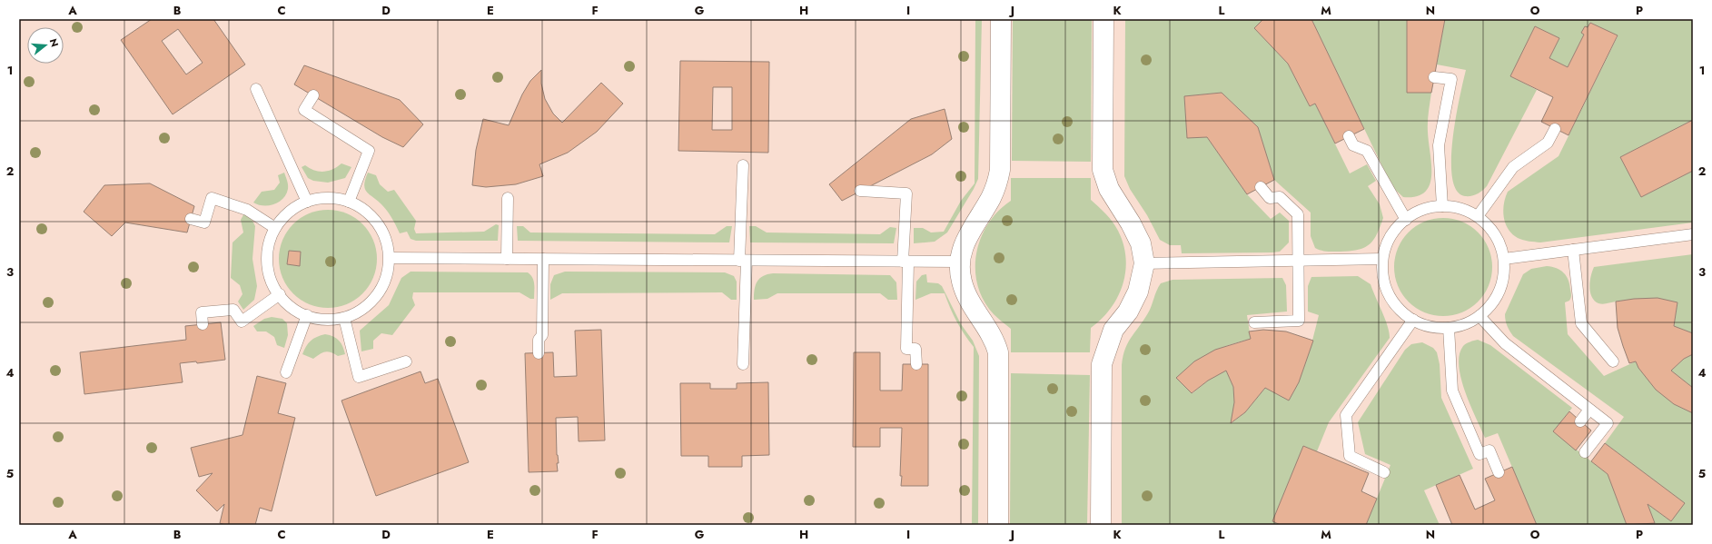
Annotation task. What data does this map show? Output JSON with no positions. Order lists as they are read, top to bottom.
{
  "north": "right",
  "grid": {
    "columns": [
      "A",
      "B",
      "C",
      "D",
      "E",
      "F",
      "G",
      "H",
      "I",
      "J",
      "K",
      "L",
      "M",
      "N",
      "O",
      "P"
    ],
    "rows": [
      "1",
      "2",
      "3",
      "4",
      "5"
    ]
  }
}
